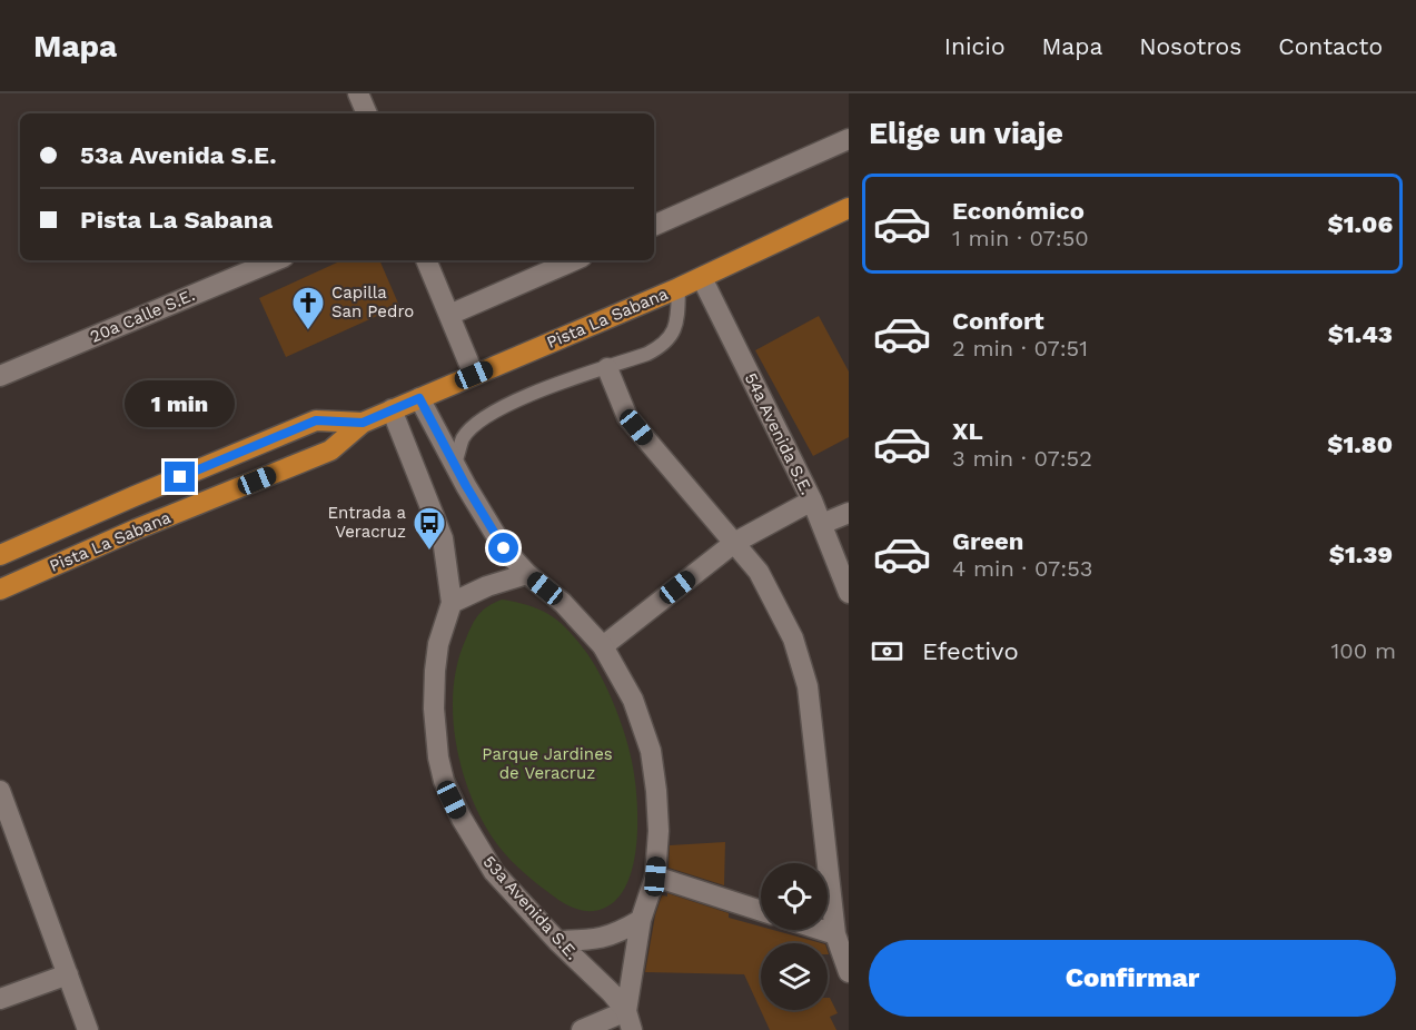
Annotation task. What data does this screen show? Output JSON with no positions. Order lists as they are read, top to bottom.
{
  "streets": {
    "main road": ["Pista La Sabana"],
    "street": ["20a Calle S.E.", "54a Avenida S.E.", "53a Avenida S.E."]
  },
  "crossings": [
    ["Pista La Sabana", "54a Avenida S.E."],
    ["Pista La Sabana", "53a Avenida S.E."]
  ],
  "parks": ["Parque Jardines de Veracruz"],
  "places": {
    "church": ["Capilla San Pedro"],
    "bus stop": ["Entrada a Veracruz"]
  },
  "page": {
    "header": "Mapa",
    "nav": [
      "Inicio",
      "Mapa",
      "Nosotros",
      "Contacto"
    ],
    "heading": "Elige un viaje",
    "banner": ["53a Avenida S.E.", "Pista La Sabana"],
    "list": [
      {
        "name": "Económico",
        "note": "1 min · 07:50",
        "value": "$1.06"
      },
      {
        "name": "Confort",
        "note": "2 min · 07:51",
        "value": "$1.43"
      },
      {
        "name": "XL",
        "note": "3 min · 07:52",
        "value": "$1.80"
      },
      {
        "name": "Green",
        "note": "4 min · 07:53",
        "value": "$1.39"
      }
    ],
    "bubble": "1 min",
    "pay": ["Efectivo", "100 m"],
    "buttons": "Confirmar"
  }
}
